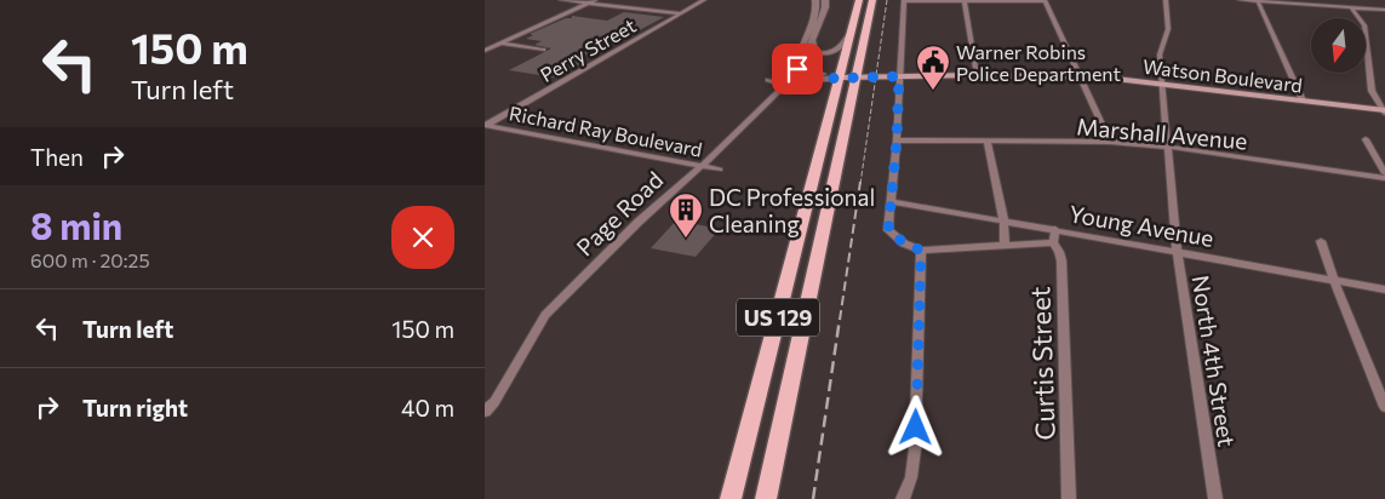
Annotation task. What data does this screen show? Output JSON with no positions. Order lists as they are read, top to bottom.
{
  "streets": {
    "main road": ["Watson Boulevard", "US 129"],
    "street": [
      "Perry Street",
      "Richard Ray Boulevard",
      "Marshall Avenue",
      "Page Road",
      "Young Avenue",
      "North 4th Street",
      "Curtis Street"
    ]
  },
  "crossings": [
    ["Perry Street", "Richard Ray Boulevard"],
    ["Watson Boulevard", "US 129"],
    ["Watson Boulevard", "North 4th Street"],
    ["Richard Ray Boulevard", "Page Road"],
    ["Marshall Avenue", "North 4th Street"],
    ["Young Avenue", "North 4th Street"],
    ["Young Avenue", "Curtis Street"]
  ],
  "places": {
    "public building": ["Warner Robins Police Department"],
    "building": ["DC Professional Cleaning"]
  },
  "north": "bottom",
  "page": {
    "turn": ["150 m", "Turn left"],
    "then": "Then",
    "heading": ["8 min", "600 m · 20:25"],
    "list": [
      {
        "name": "Turn left",
        "value": "150 m"
      },
      {
        "name": "Turn right",
        "value": "40 m"
      }
    ]
  }
}
